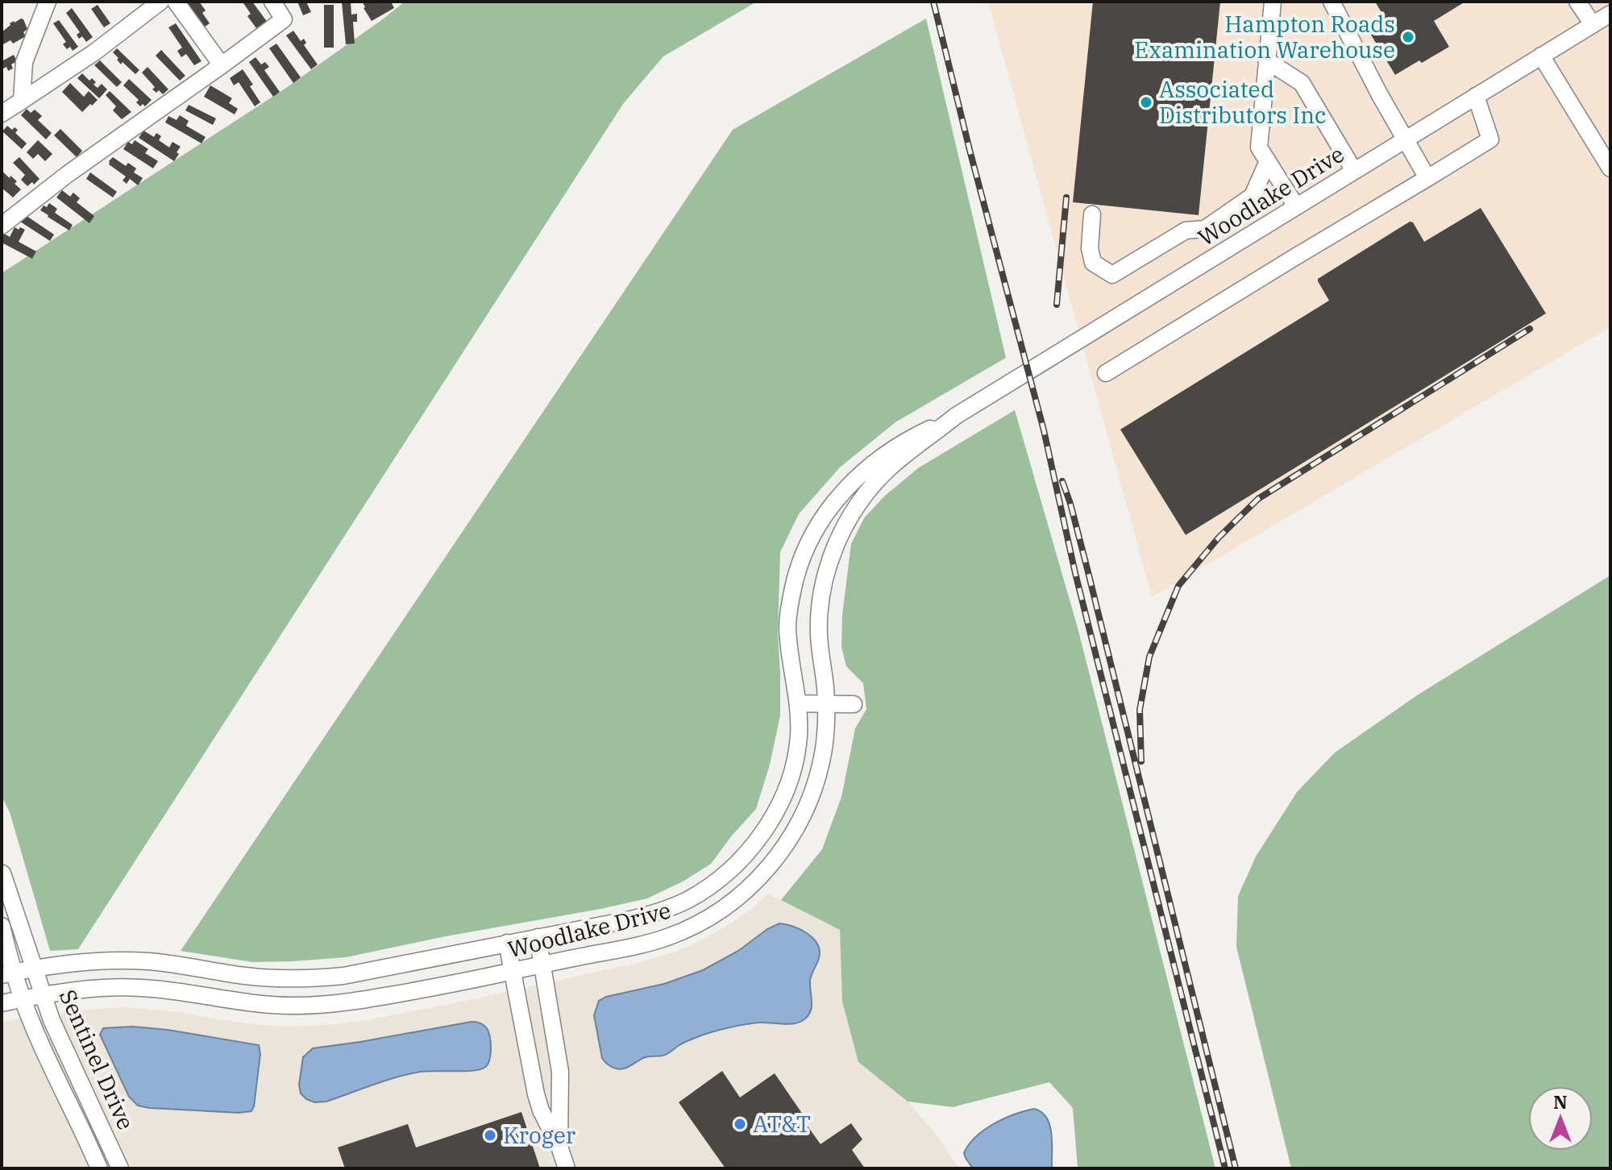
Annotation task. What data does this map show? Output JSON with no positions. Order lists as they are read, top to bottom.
{
  "streets": {
    "street": ["Woodlake Drive", "Sentinel Drive"]
  },
  "crossings": [
    ["Woodlake Drive", "Sentinel Drive"]
  ],
  "places": [
    "Hampton Roads Examination Warehouse",
    "Associated Distributors Inc",
    "AT&T",
    "Kroger"
  ],
  "north": "top"
}
